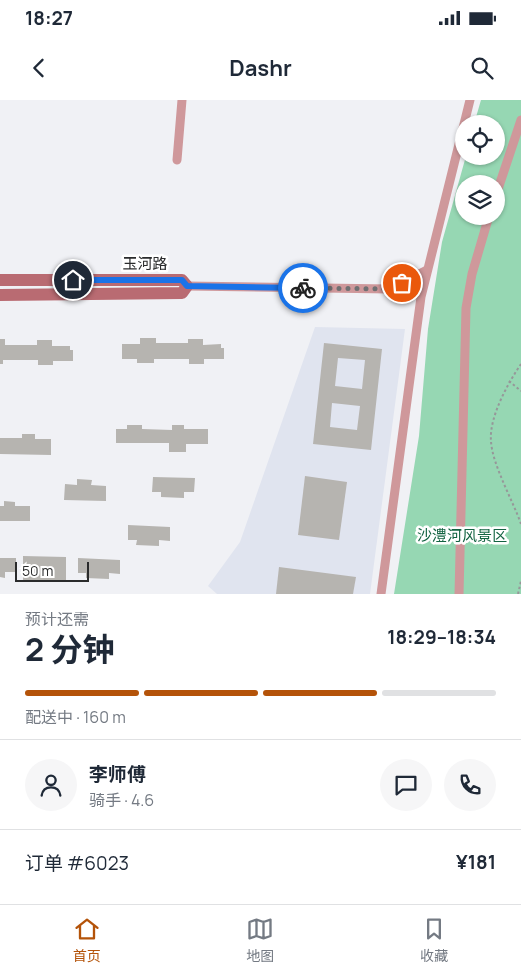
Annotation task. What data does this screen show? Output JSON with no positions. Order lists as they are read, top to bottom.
{
  "streets": {
    "street": ["玉河路"]
  },
  "parks": ["沙澧河风景区"],
  "scale_bar": "50 m",
  "page": {
    "status": "18:27",
    "header": "Dashr",
    "scale": "50 m",
    "heading": ["2 分钟", "预计还需", "18:29–18:34"],
    "panel": [
      "李师傅",
      "骑手 · 4.6",
      "订单 #6023",
      "¥181"
    ],
    "bar": "配送中 · 160 m",
    "tabs": ["首页", "地图", "收藏"]
  }
}
